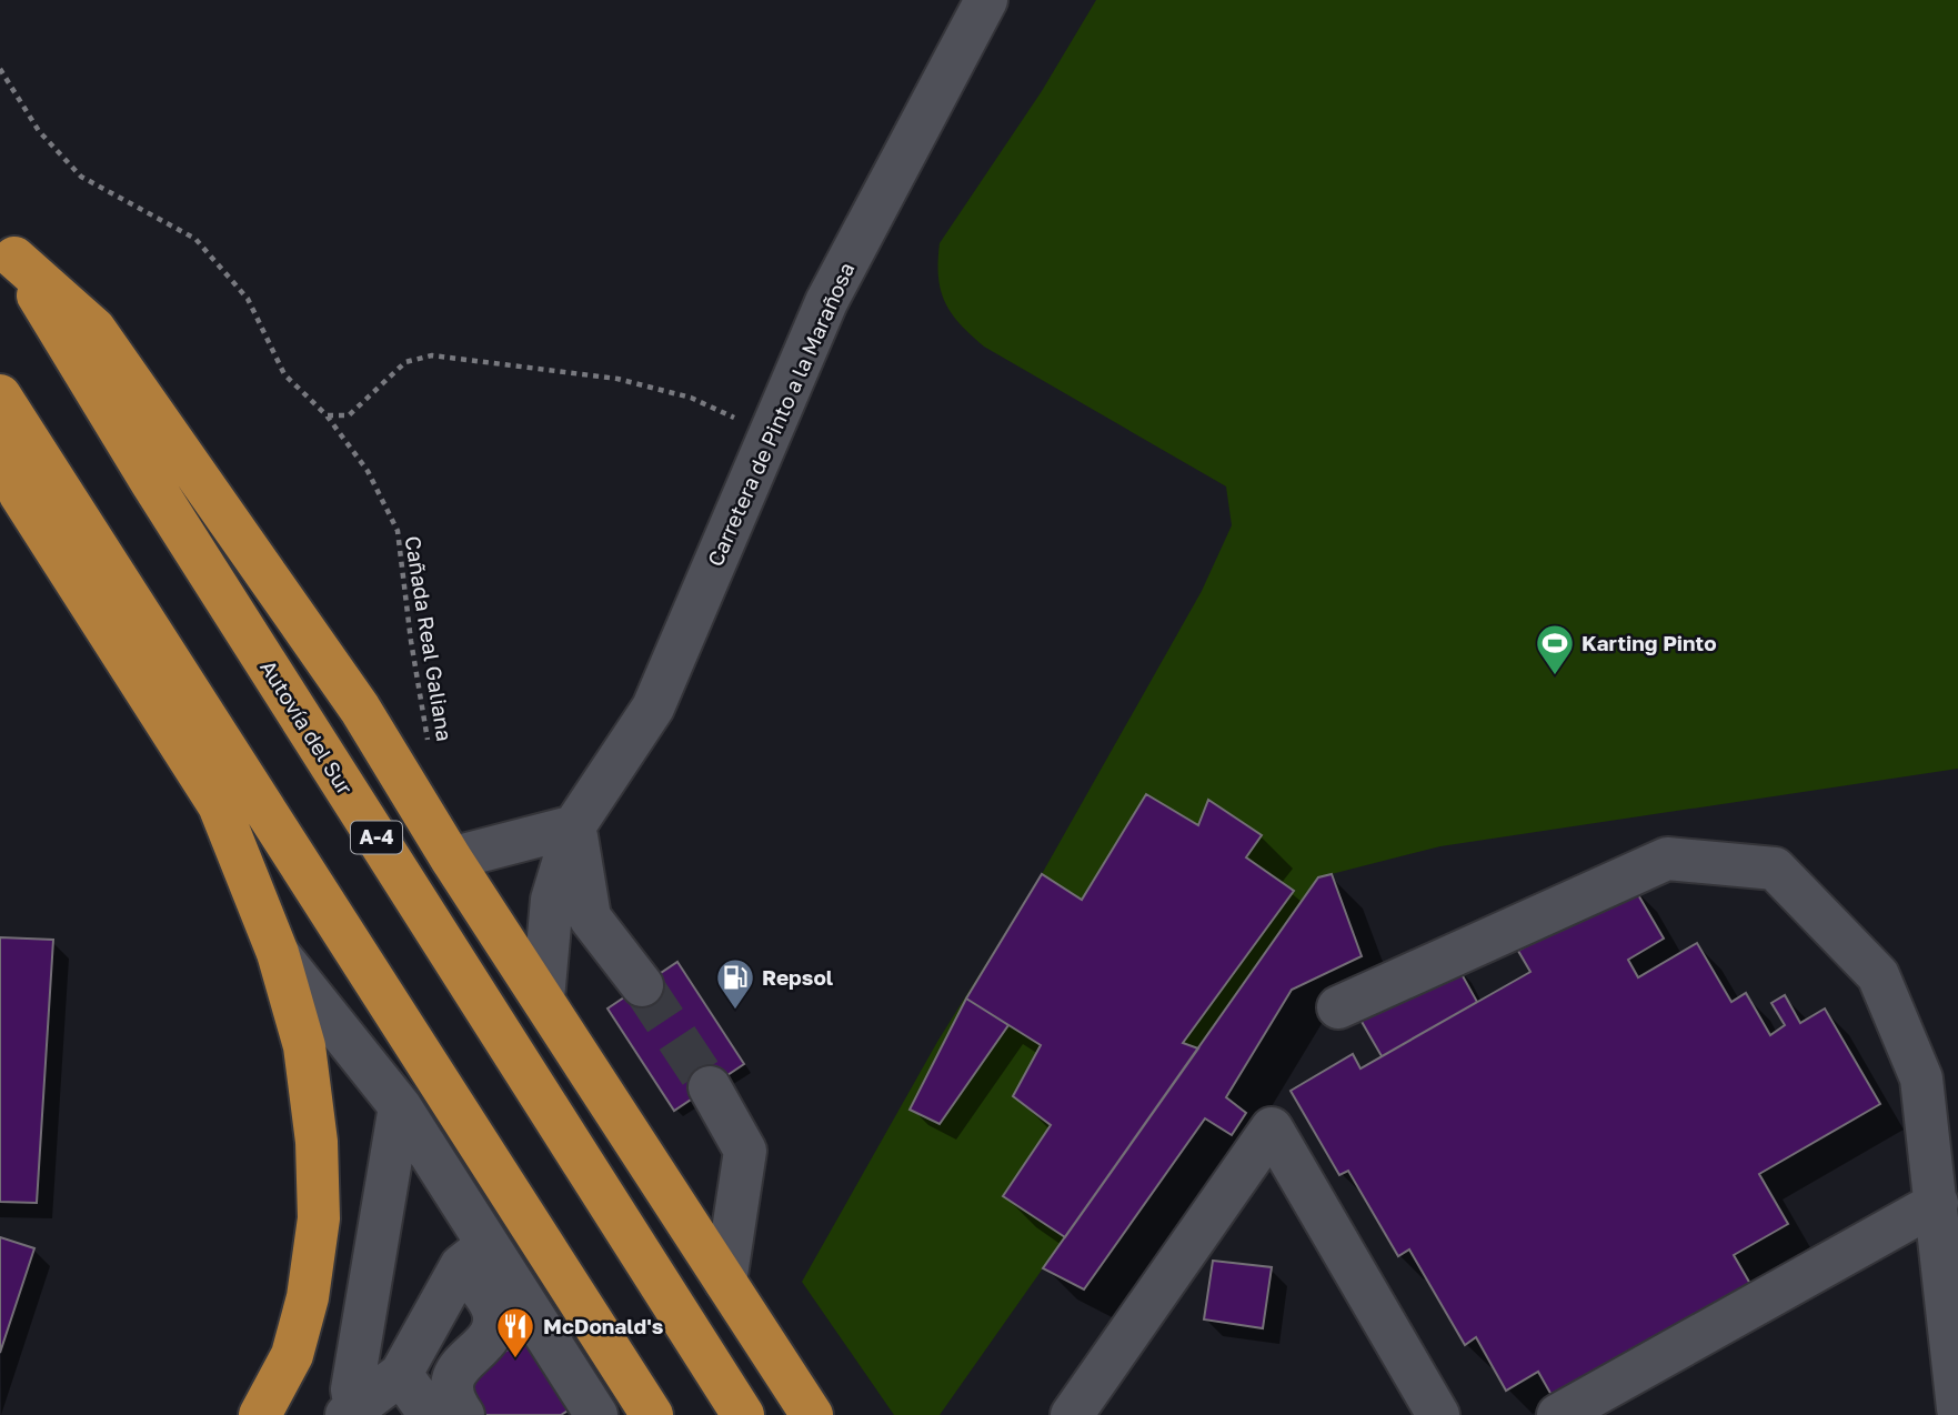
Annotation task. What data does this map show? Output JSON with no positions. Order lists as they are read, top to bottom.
{
  "streets": {
    "highway": ["Autovía del Sur", "A-4"],
    "street": ["Carretera de Pinto a la Marañosa"],
    "path": ["Cañada Real Galiana"]
  },
  "places": {
    "sports": ["Karting Pinto"],
    "fuel station": ["Repsol"],
    "restaurant": ["McDonald's"]
  }
}
